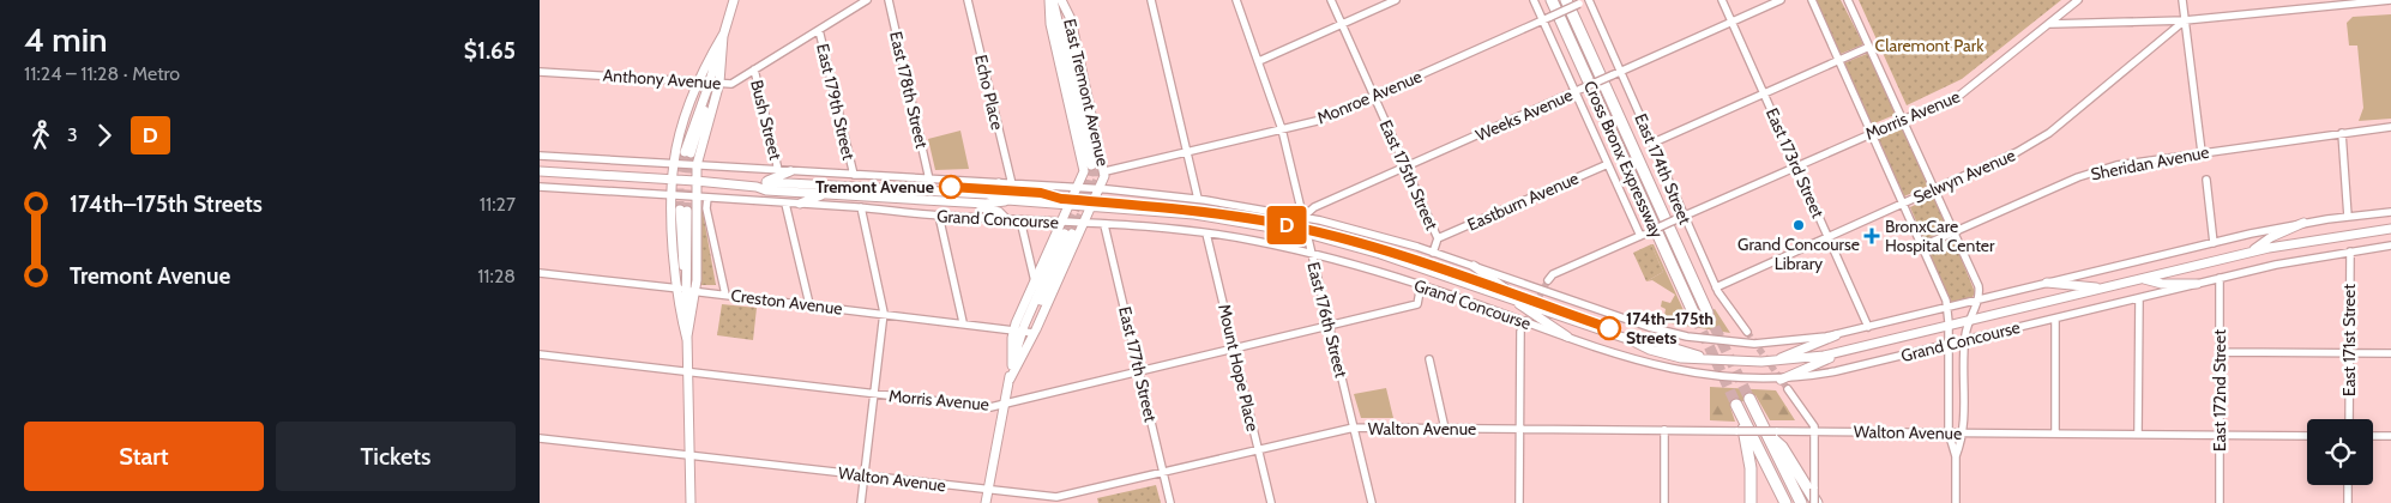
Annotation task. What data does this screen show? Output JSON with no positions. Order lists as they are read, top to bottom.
{
  "streets": {
    "highway": ["Cross Bronx Expressway"],
    "main road": ["East Tremont Avenue", "Grand Concourse"],
    "street": [
      "Anthony Avenue",
      "East 178th Street",
      "Echo Place",
      "Monroe Avenue",
      "East 179th Street",
      "Weeks Avenue",
      "Morris Avenue",
      "Bush Street",
      "East 173rd Street",
      "Sheridan Avenue",
      "East 174th Street",
      "East 175th Street",
      "Selwyn Avenue",
      "Eastburn Avenue",
      "Creston Avenue",
      "East 176th Street",
      "East 171st Street",
      "East 177th Street",
      "Mount Hope Place",
      "East 172nd Street",
      "Walton Avenue"
    ]
  },
  "crossings": [
    ["Anthony Avenue", "East 179th Street"],
    ["Anthony Avenue", "Bush Street"],
    ["East Tremont Avenue", "Monroe Avenue"],
    ["East Tremont Avenue", "Morris Avenue"],
    ["East Tremont Avenue", "Grand Concourse"],
    ["East Tremont Avenue", "Creston Avenue"],
    ["East Tremont Avenue", "Walton Avenue"],
    ["Monroe Avenue", "East 174th Street"],
    ["Monroe Avenue", "East 175th Street"],
    ["Monroe Avenue", "East 176th Street"],
    ["Weeks Avenue", "East 173rd Street"],
    ["Weeks Avenue", "East 174th Street"],
    ["Weeks Avenue", "East 175th Street"],
    ["Weeks Avenue", "East 176th Street"],
    ["Morris Avenue", "East 173rd Street"],
    ["Morris Avenue", "East 174th Street"],
    ["Morris Avenue", "Grand Concourse"],
    ["Morris Avenue", "East 176th Street"],
    ["Morris Avenue", "East 177th Street"],
    ["Morris Avenue", "Mount Hope Place"],
    ["East 173rd Street", "Selwyn Avenue"],
    ["East 174th Street", "Selwyn Avenue"],
    ["East 175th Street", "Eastburn Avenue"],
    ["Grand Concourse", "East 176th Street"],
    ["Grand Concourse", "East 171st Street"],
    ["Grand Concourse", "East 177th Street"],
    ["Grand Concourse", "Mount Hope Place"],
    ["Grand Concourse", "East 172nd Street"],
    ["East 176th Street", "Walton Avenue"],
    ["East 177th Street", "Walton Avenue"],
    ["Mount Hope Place", "Walton Avenue"],
    ["East 172nd Street", "Walton Avenue"]
  ],
  "parks": ["Claremont Park"],
  "places": {
    "other": ["Tremont Avenue", "Grand Concourse Library", "174th–175th Streets"],
    "health": ["BronxCare Hospital Center"]
  },
  "lines": ["metro line D"],
  "page": {
    "heading": ["4 min", "11:24 – 11:28 · Metro", "$1.65"],
    "on_map": "D",
    "legs": ["3", "D"],
    "list": [
      {
        "name": "174th–175th Streets",
        "value": "11:27"
      },
      {
        "name": "Tremont Avenue",
        "value": "11:28"
      }
    ],
    "buttons": ["Start", "Tickets"]
  }
}
